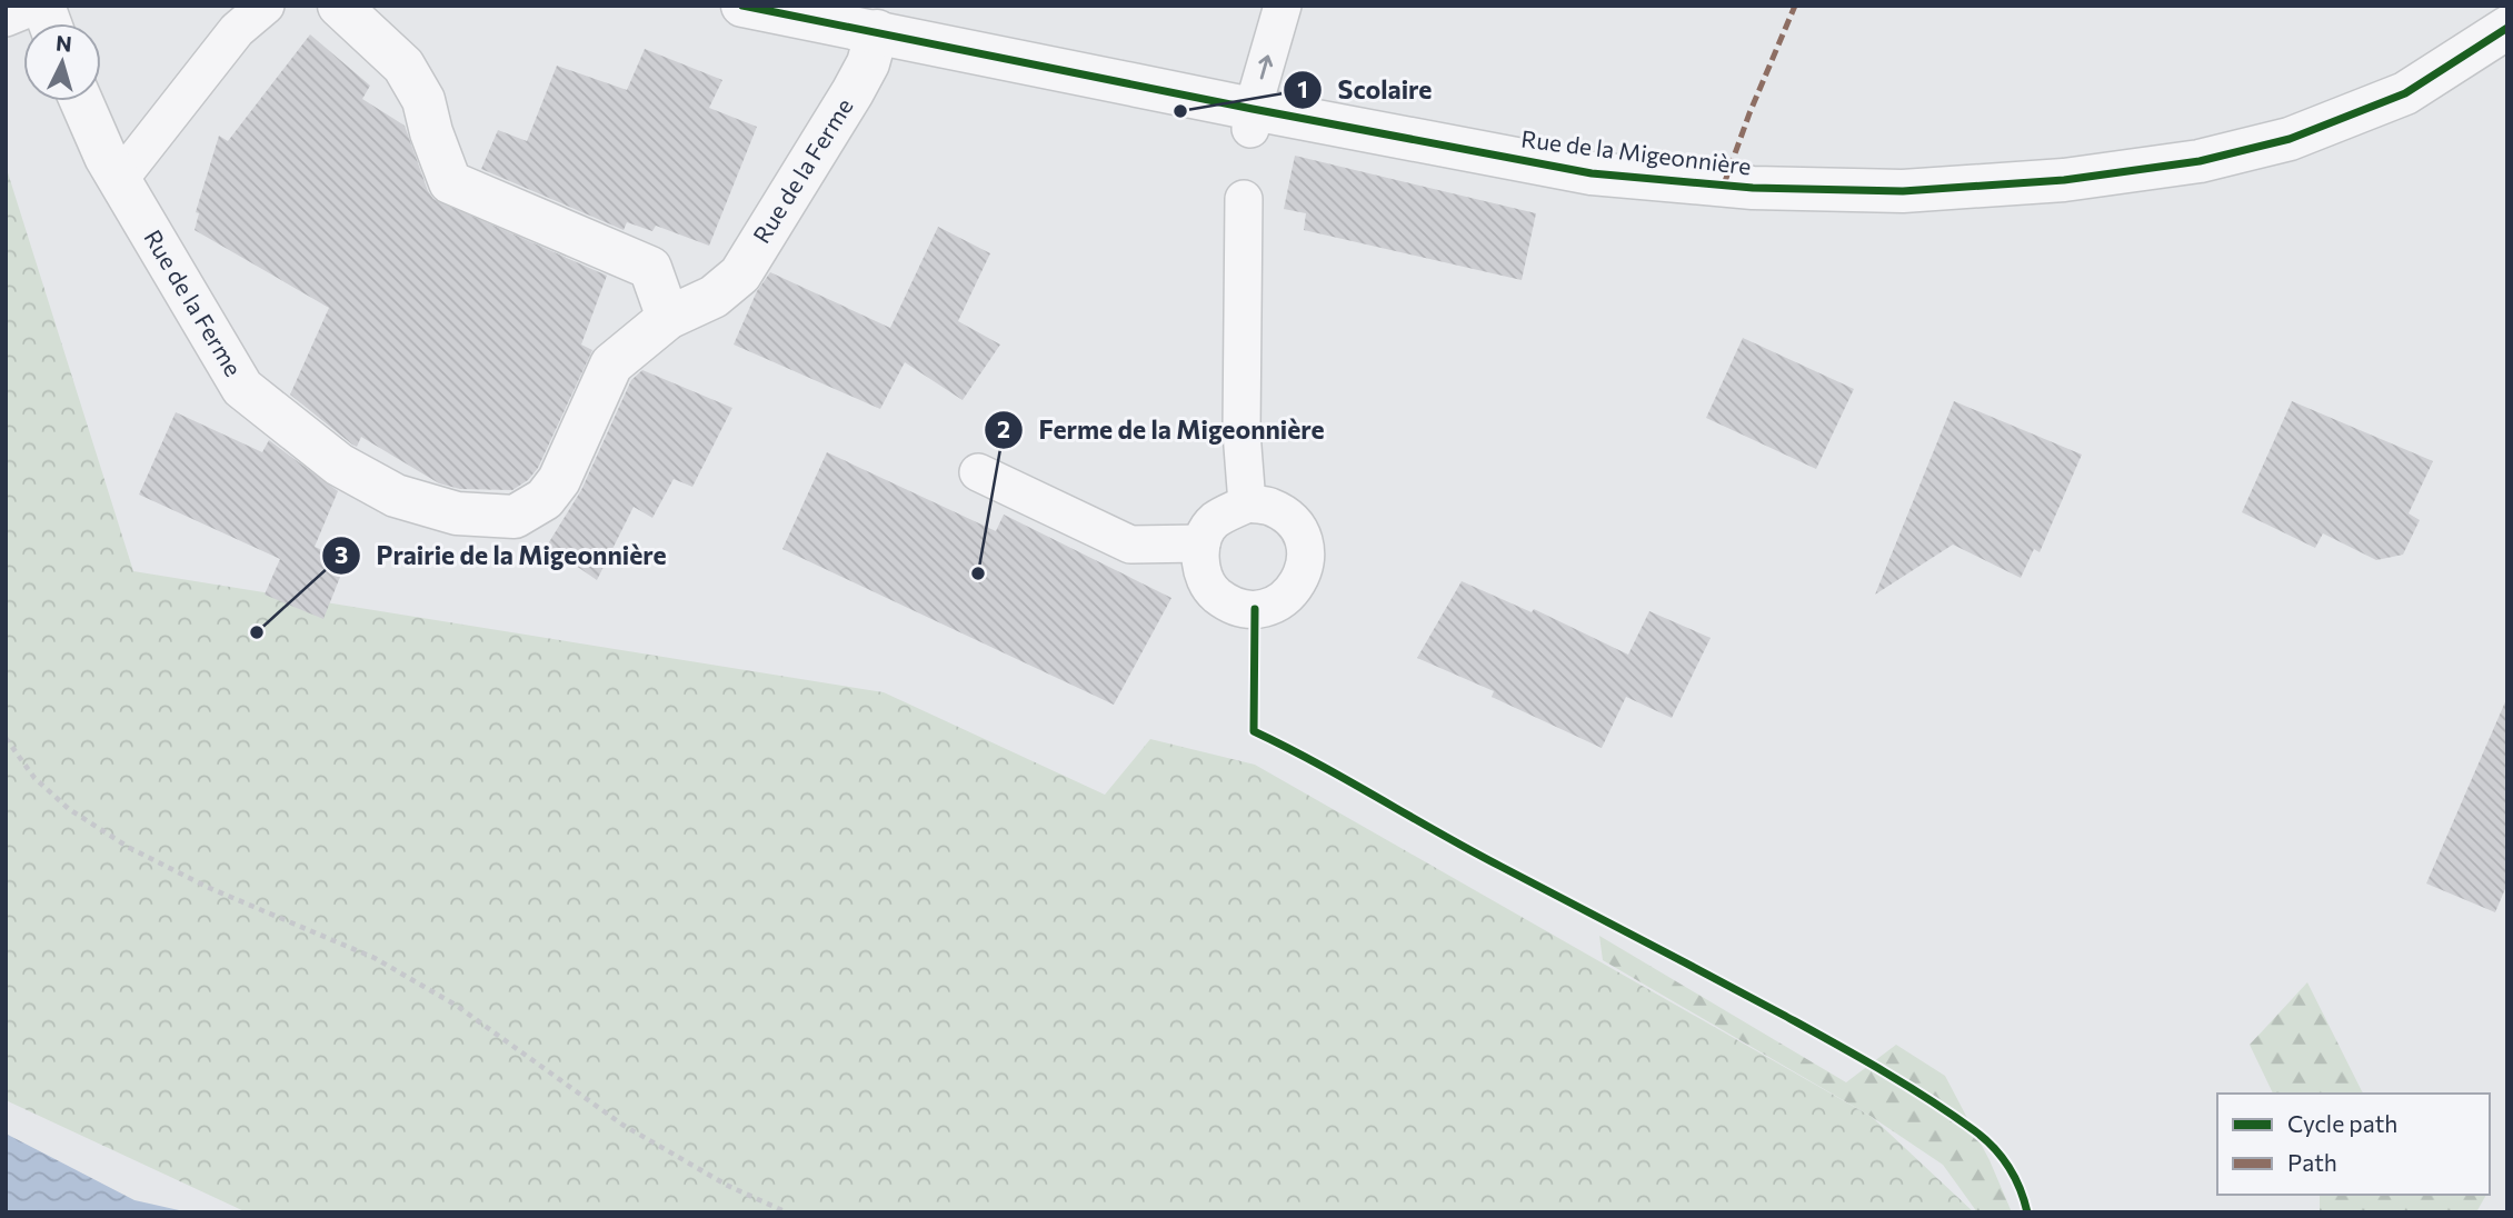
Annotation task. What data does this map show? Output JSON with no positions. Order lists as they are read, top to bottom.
{
  "streets": {
    "street": ["Rue de la Migeonnière", "Rue de la Ferme"]
  },
  "crossings": [
    ["Rue de la Migeonnière", "Rue de la Ferme"]
  ],
  "places": ["Scolaire", "Ferme de la Migeonnière", "Prairie de la Migeonnière"],
  "legend": ["Cycle path", "Path"],
  "north": "top"
}
